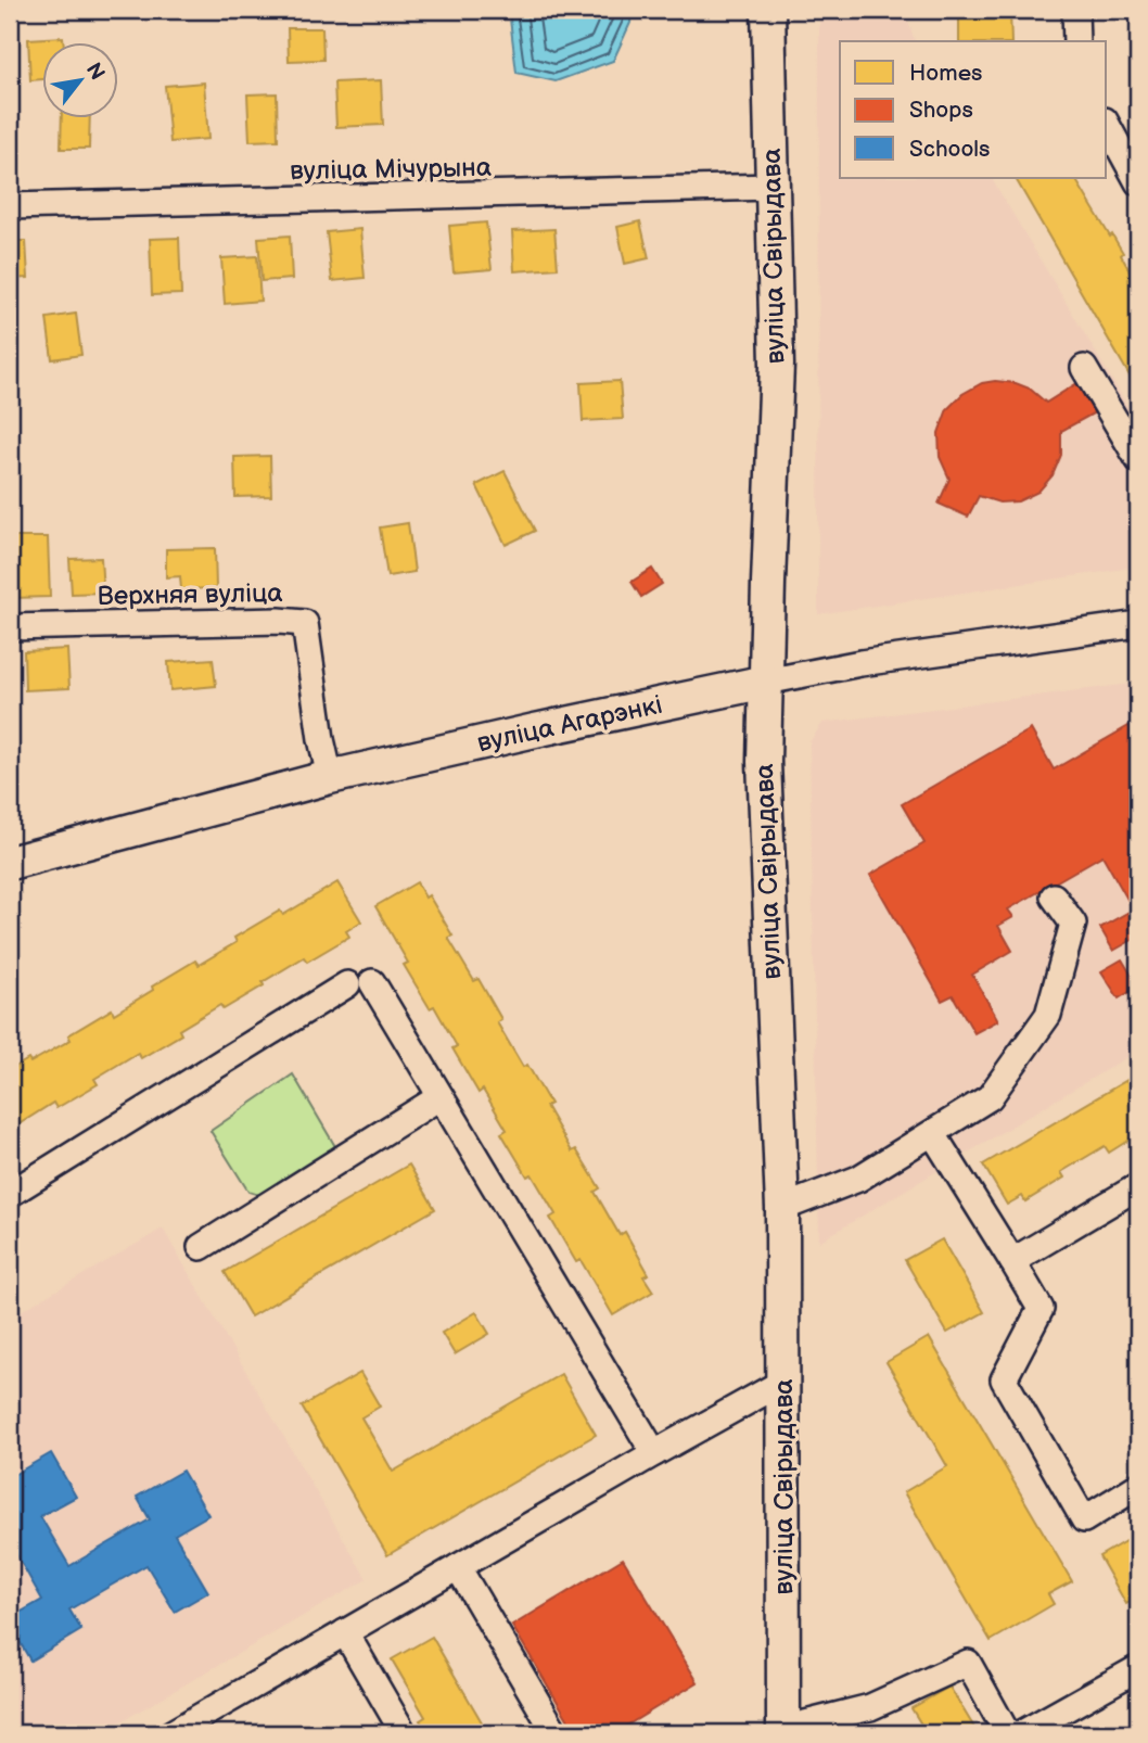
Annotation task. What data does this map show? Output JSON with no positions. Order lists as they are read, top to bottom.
{
  "streets": {
    "main road": ["вуліца Свірыдава", "вуліца Агарэнкі"],
    "street": ["вуліца Мічурына", "Верхняя вуліца"]
  },
  "crossings": [
    ["вуліца Мічурына", "вуліца Свірыдава"],
    ["вуліца Свірыдава", "вуліца Агарэнкі"],
    ["Верхняя вуліца", "вуліца Агарэнкі"]
  ],
  "legend": ["Homes", "Shops", "Schools"],
  "north": "top right"
}
